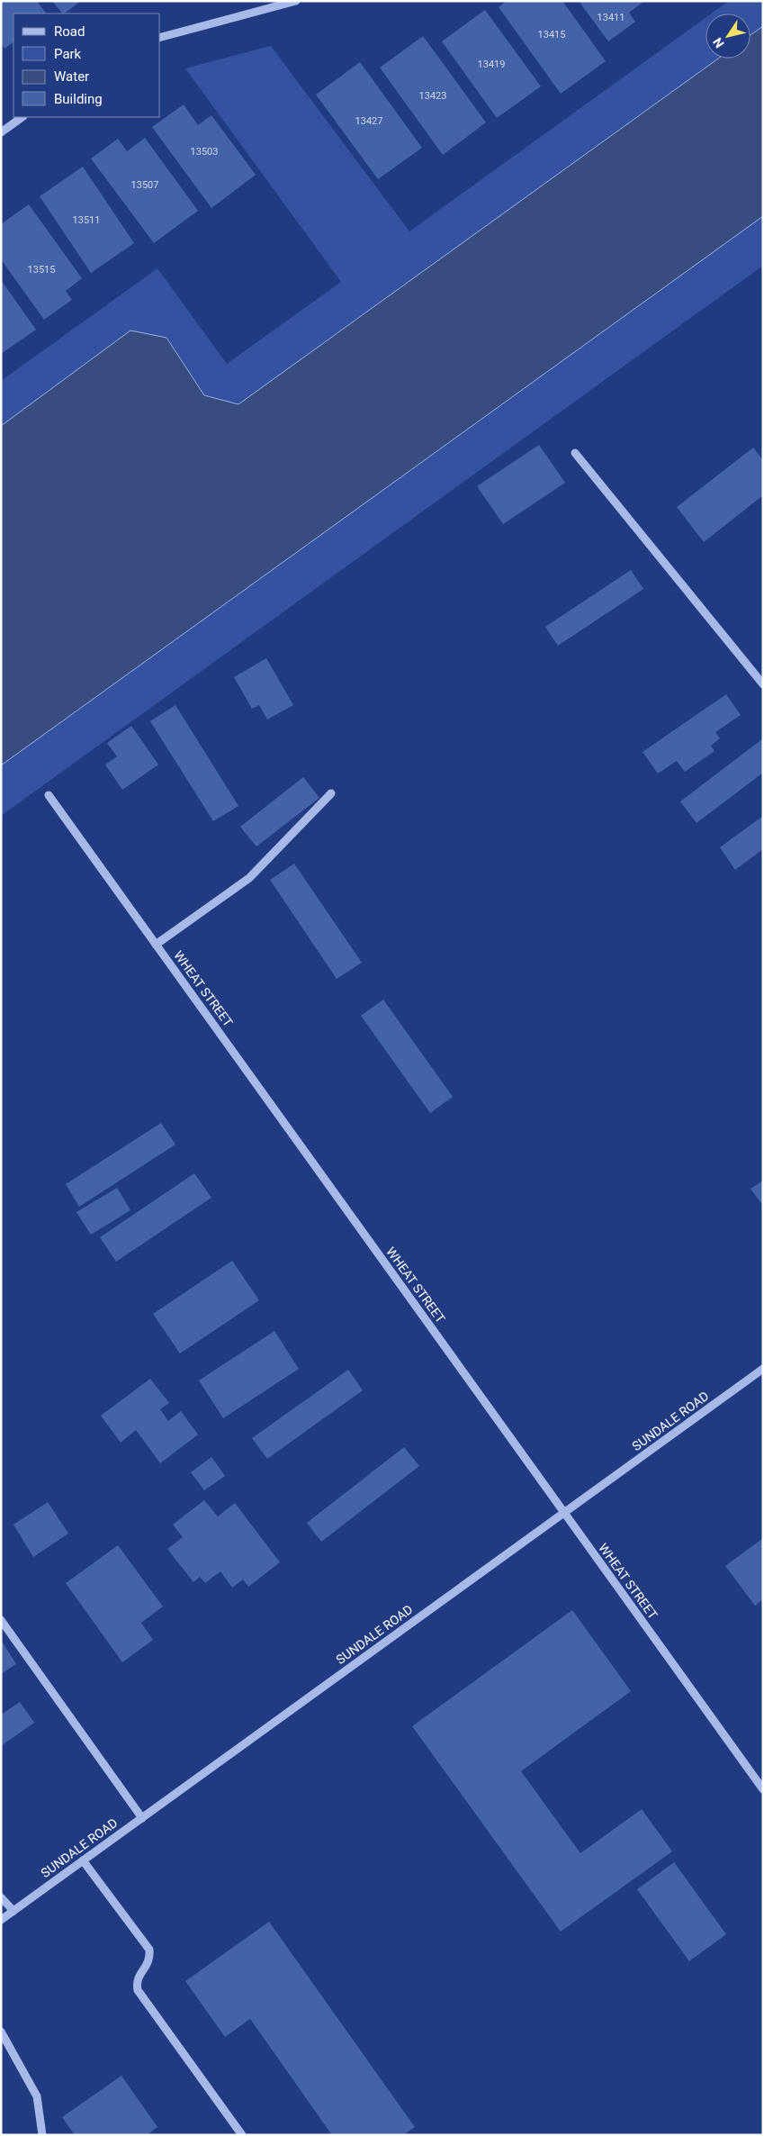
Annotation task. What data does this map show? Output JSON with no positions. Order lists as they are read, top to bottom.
{
  "streets": {
    "street": ["WHEAT STREET", "SUNDALE ROAD"]
  },
  "crossings": [
    ["WHEAT STREET", "SUNDALE ROAD"]
  ],
  "house_numbers": [
    "13411",
    "13415",
    "13419",
    "13423",
    "13427",
    "13503",
    "13507",
    "13511",
    "13515"
  ],
  "legend": [
    "Road",
    "Park",
    "Water",
    "Building"
  ],
  "north": "bottom left"
}
